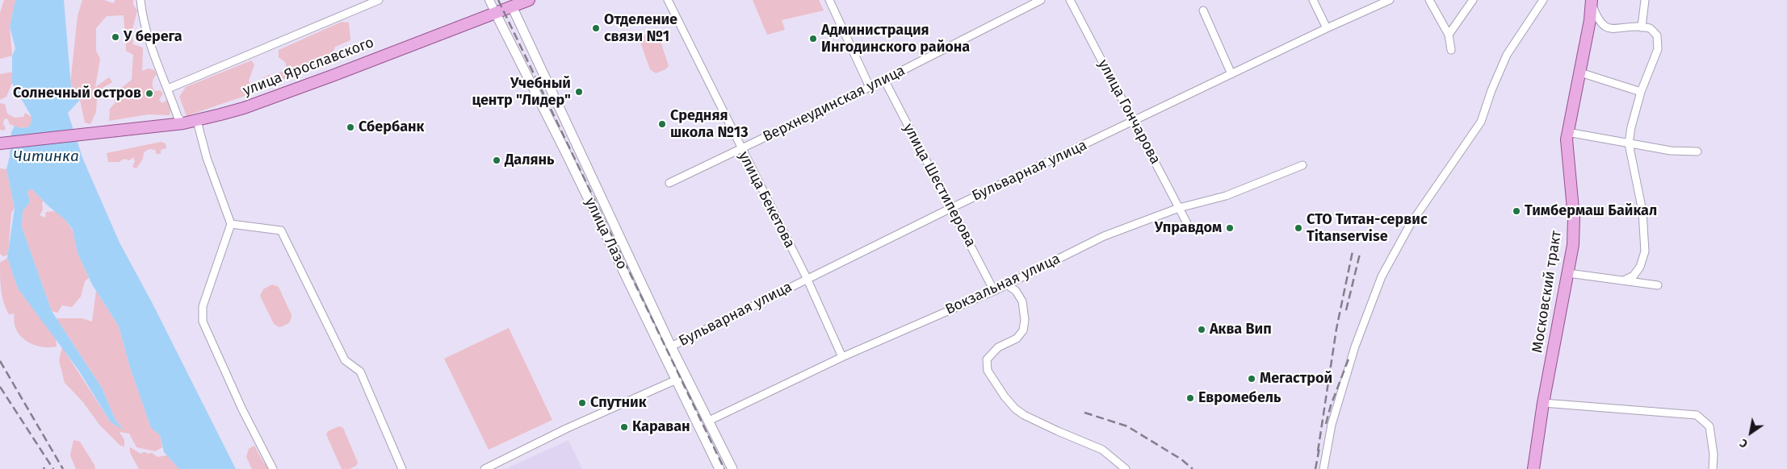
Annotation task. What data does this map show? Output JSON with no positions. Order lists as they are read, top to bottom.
{
  "streets": {
    "main road": ["улица Ярославского", "улица Лазо", "Московский тракт"],
    "street": [
      "Верхнеудинская улица",
      "улица Гончарова",
      "Бульварная улица",
      "улица Шестиперова",
      "улица Бекетова",
      "Вокзальная улица"
    ]
  },
  "crossings": [
    ["улица Ярославского", "улица Лазо"],
    ["Верхнеудинская улица", "улица Шестиперова"],
    ["Верхнеудинская улица", "улица Бекетова"],
    ["улица Гончарова", "Бульварная улица"],
    ["улица Гончарова", "Вокзальная улица"],
    ["Бульварная улица", "улица Шестиперова"],
    ["Бульварная улица", "улица Бекетова"],
    ["Бульварная улица", "улица Лазо"],
    ["улица Шестиперова", "Вокзальная улица"],
    ["улица Бекетова", "Вокзальная улица"],
    ["улица Лазо", "Вокзальная улица"]
  ],
  "water": ["Читинка"],
  "places": [
    "Отделение связи №1",
    "У берега",
    "Администрация Ингодинского района",
    "Учебный центр \"Лидер\"",
    "Солнечный остров",
    "Средняя школа №13",
    "Сбербанк",
    "Далянь",
    "Тимбермаш Байкал",
    "Управдом",
    "СТО Титан-сервис Titanservise",
    "Аква Вип",
    "Мегастрой",
    "Евромебель",
    "Спутник",
    "Караван"
  ],
  "north": "bottom left"
}
